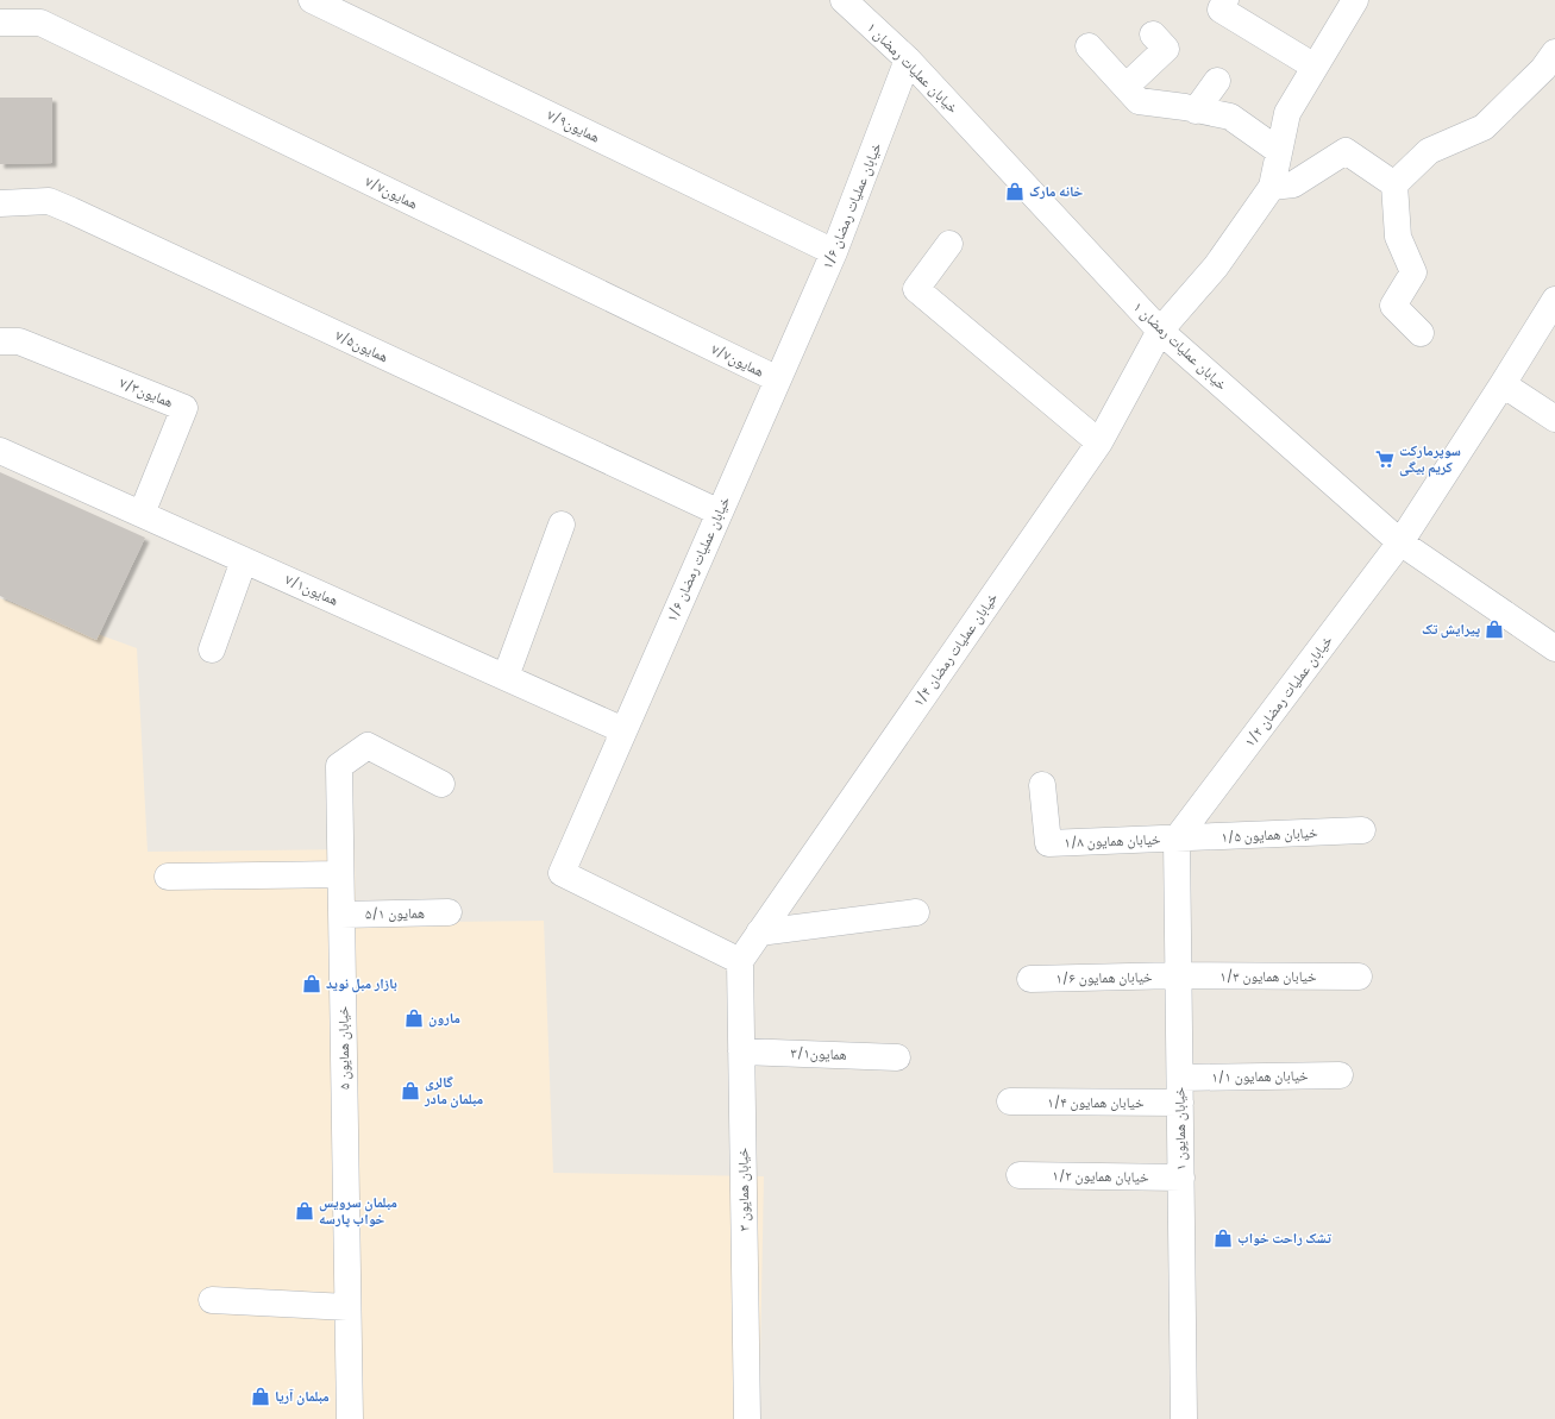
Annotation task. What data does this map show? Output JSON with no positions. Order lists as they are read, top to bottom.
{
  "streets": {
    "street": [
      "خیابان عملیات رمضان ۱",
      "همایون۷/۹",
      "همایون۷/۷",
      "خیابان عملیات رمضان ۱/۶",
      "همایون۷/۵",
      "همایون۷/۳",
      "همایون۷/۱",
      "خیابان عملیات رمضان ۱/۴",
      "خیابان عملیات رمضان ۱/۲",
      "خیابان همایون ۱/۵",
      "خیابان همایون ۱/۸",
      "همایون ۵/۱",
      "خیابان همایون ۱/۳",
      "خیابان همایون ۱/۶",
      "خیابان همایون ۵",
      "همایون۳/۱",
      "خیابان همایون ۱/۱",
      "خیابان همایون ۱/۴",
      "خیابان همایون ۱",
      "خیابان همایون ۱/۲",
      "خیابان همایون ۳"
    ]
  },
  "crossings": [
    ["خیابان عملیات رمضان ۱", "خیابان عملیات رمضان ۱/۶"],
    ["خیابان عملیات رمضان ۱", "خیابان عملیات رمضان ۱/۴"],
    ["خیابان عملیات رمضان ۱", "خیابان عملیات رمضان ۱/۲"],
    ["همایون۷/۹", "خیابان عملیات رمضان ۱/۶"],
    ["همایون۷/۷", "خیابان عملیات رمضان ۱/۶"],
    ["خیابان عملیات رمضان ۱/۶", "همایون۷/۵"],
    ["خیابان عملیات رمضان ۱/۶", "همایون۷/۱"],
    ["خیابان عملیات رمضان ۱/۶", "خیابان عملیات رمضان ۱/۴"],
    ["خیابان عملیات رمضان ۱/۶", "خیابان همایون ۳"],
    ["همایون۷/۳", "همایون۷/۱"],
    ["خیابان عملیات رمضان ۱/۴", "خیابان همایون ۳"],
    ["خیابان عملیات رمضان ۱/۲", "خیابان همایون ۱/۵"],
    ["خیابان عملیات رمضان ۱/۲", "خیابان همایون ۱/۸"],
    ["خیابان عملیات رمضان ۱/۲", "خیابان همایون ۱"],
    ["خیابان همایون ۱/۵", "خیابان همایون ۱/۸"],
    ["خیابان همایون ۱/۵", "خیابان همایون ۱"],
    ["خیابان همایون ۱/۸", "خیابان همایون ۱"],
    ["همایون ۵/۱", "خیابان همایون ۵"],
    ["خیابان همایون ۱/۳", "خیابان همایون ۱/۶"],
    ["خیابان همایون ۱/۳", "خیابان همایون ۱"],
    ["خیابان همایون ۱/۶", "خیابان همایون ۱"],
    ["همایون۳/۱", "خیابان همایون ۳"],
    ["خیابان همایون ۱/۱", "خیابان همایون ۱/۴"],
    ["خیابان همایون ۱/۱", "خیابان همایون ۱"],
    ["خیابان همایون ۱/۴", "خیابان همایون ۱"],
    ["خیابان همایون ۱", "خیابان همایون ۱/۲"]
  ],
  "places": {
    "shop": [
      "خانه مارک",
      "پیرایش تک",
      "بازار مبل نوید",
      "مارون",
      "گالری مبلمان مادر",
      "مبلمان سرویس خواب پارسه",
      "تشک راحت خواب",
      "مبلمان آریا"
    ],
    "supermarket": ["سوپرمارکت کریم بیگی"]
  }
}
